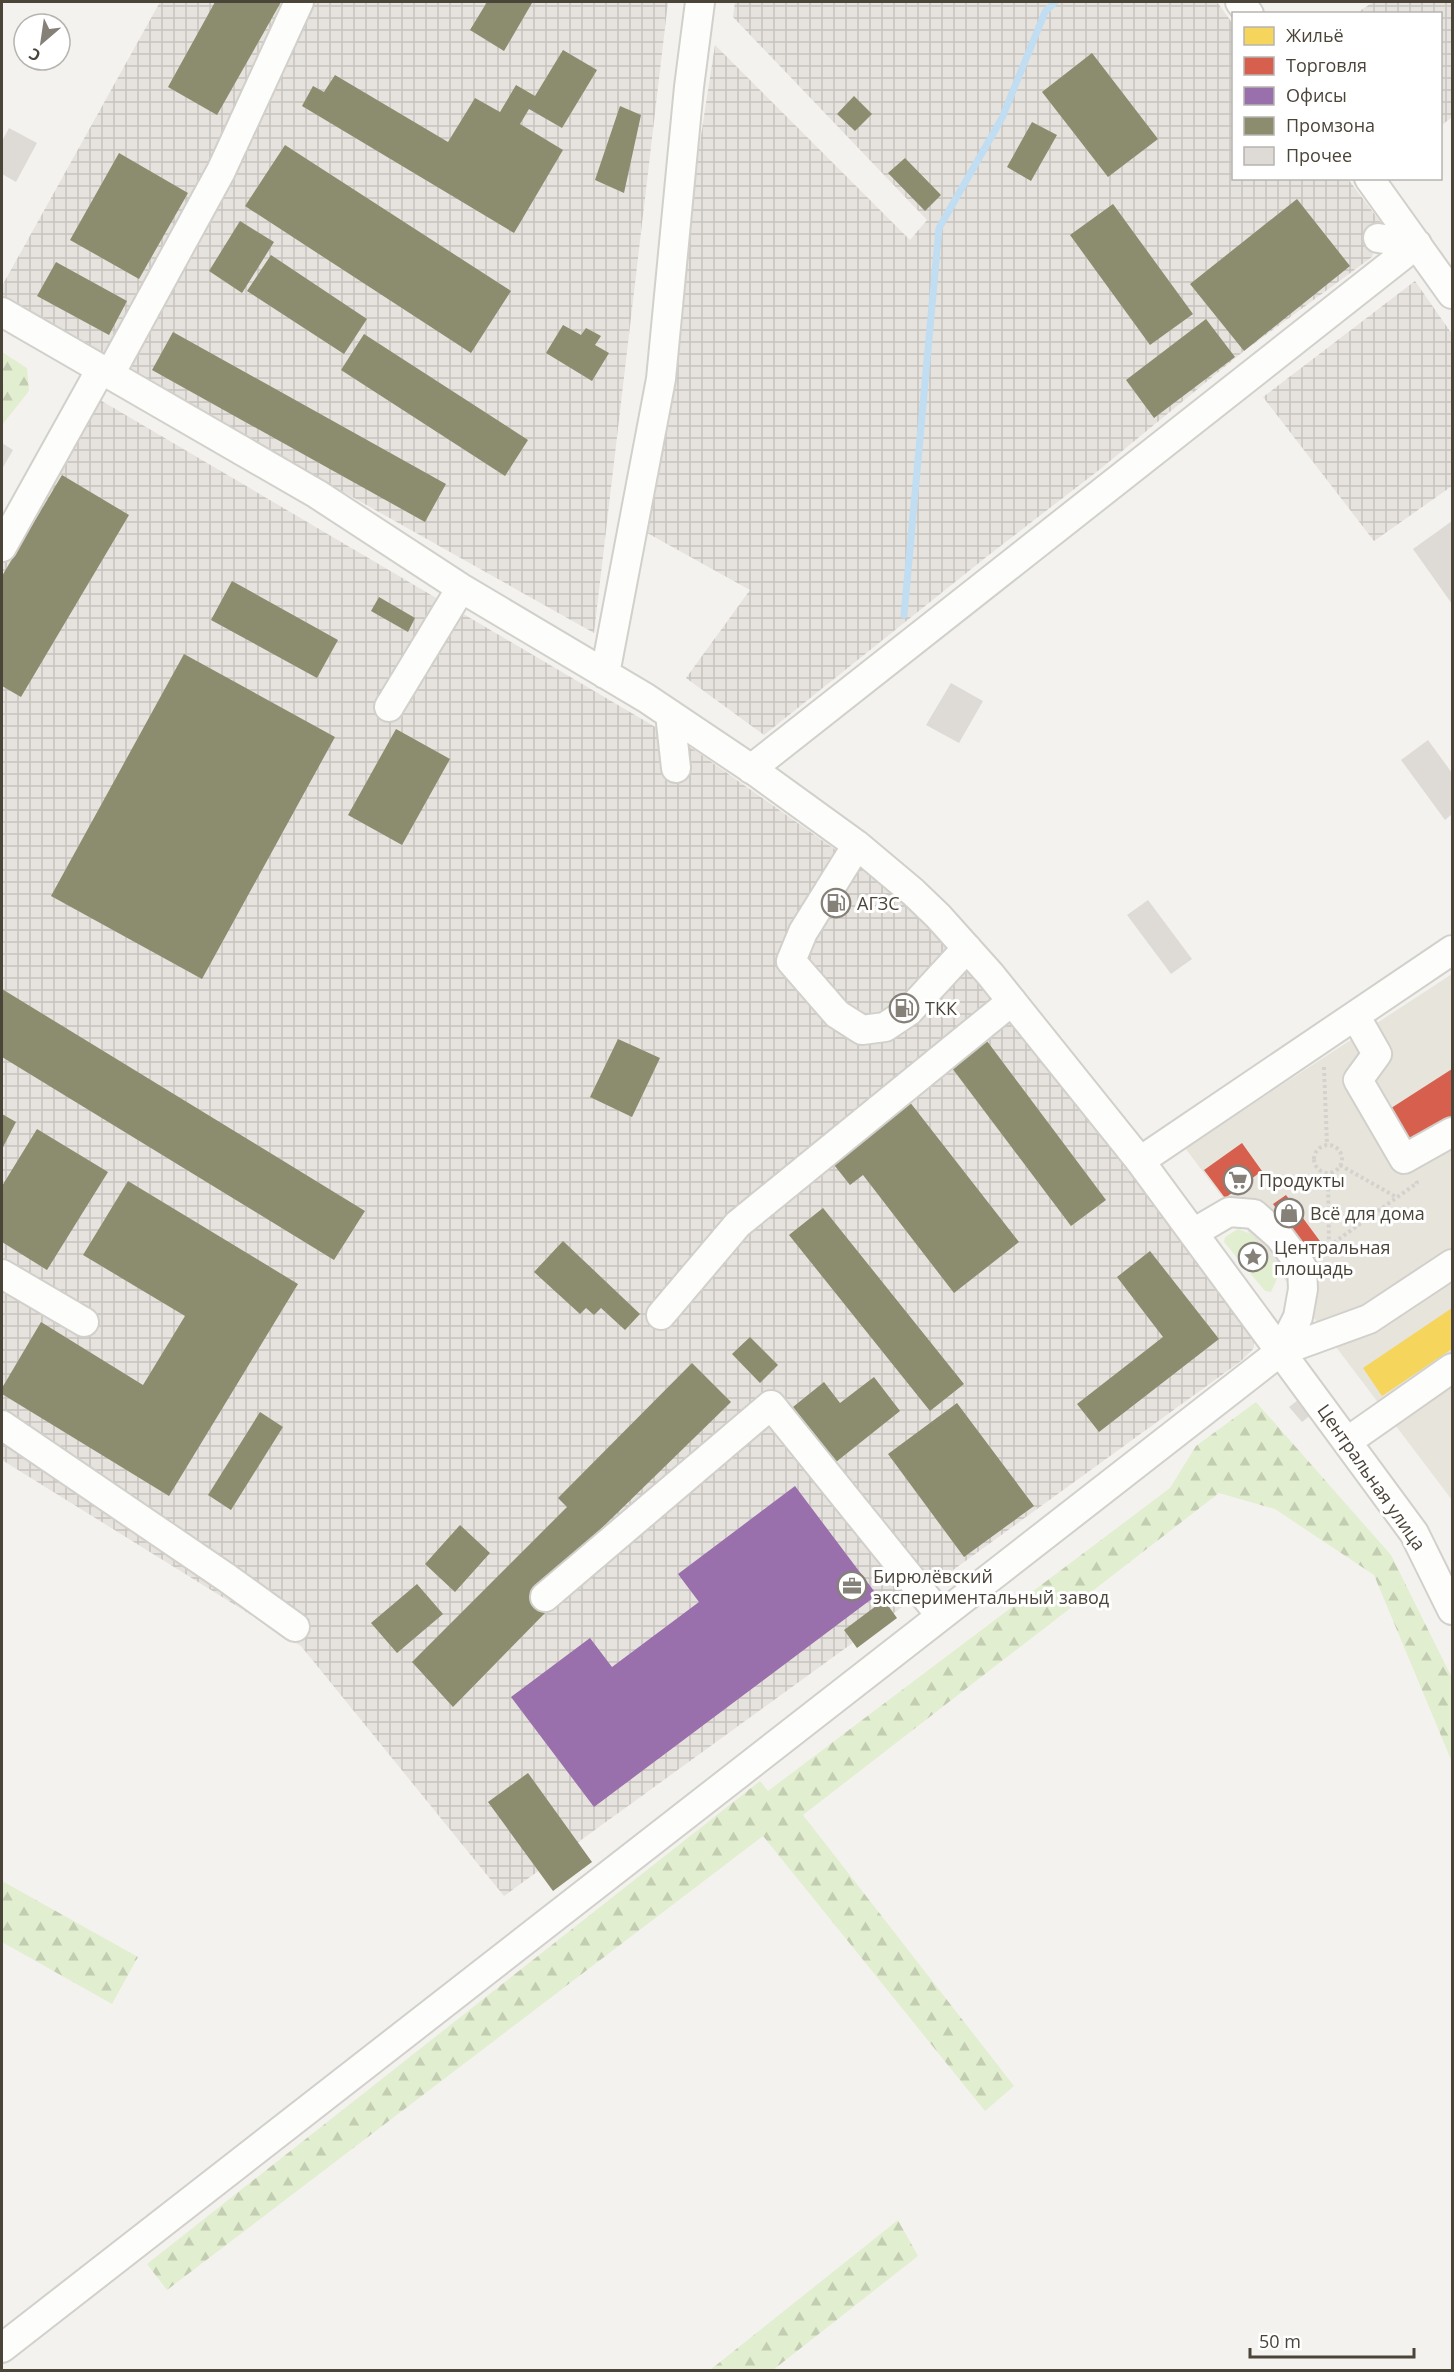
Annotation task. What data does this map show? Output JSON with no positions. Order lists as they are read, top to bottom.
{
  "streets": {
    "street": ["Центральная улица"]
  },
  "places": {
    "fuel station": ["АГЗС", "ТКК"],
    "supermarket": ["Продукты"],
    "shop": ["Всё для дома"],
    "place": ["Центральная площадь"],
    "office": ["Бирюлёвский экспериментальный завод"]
  },
  "legend": [
    "Жильё",
    "Торговля",
    "Офисы",
    "Промзона",
    "Прочее"
  ],
  "scale_bar": "50 m",
  "north": "bottom left"
}
